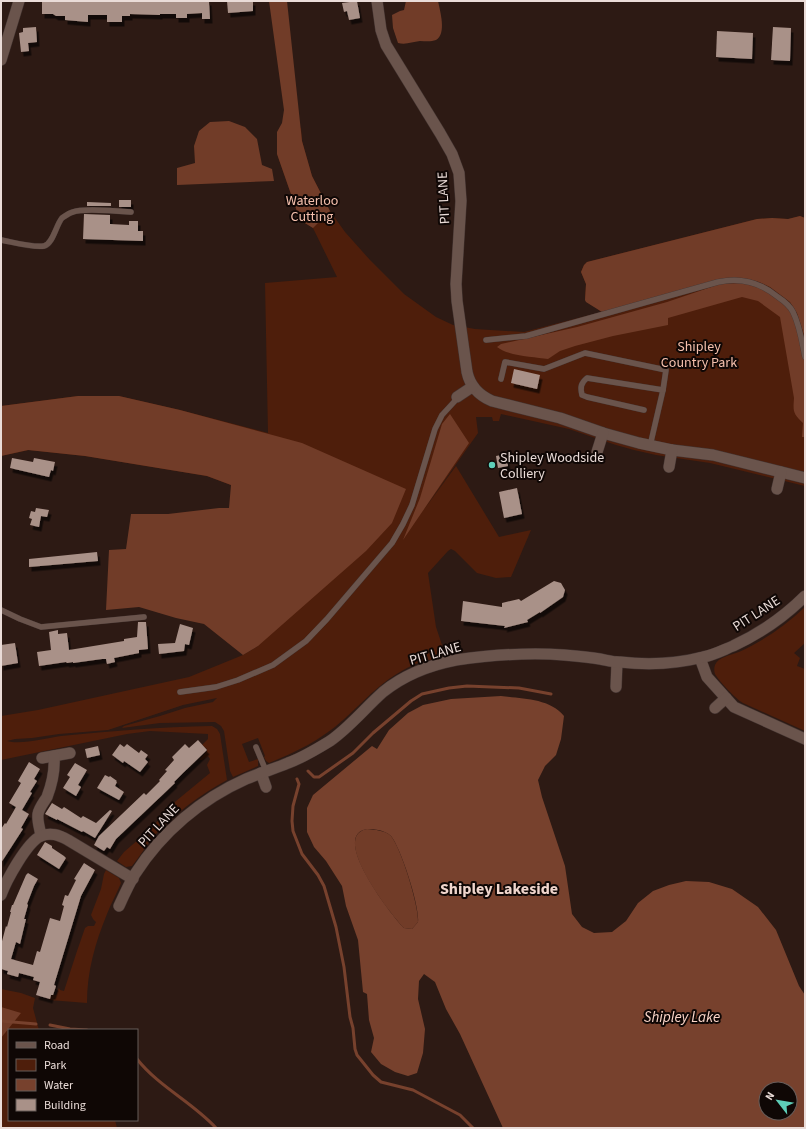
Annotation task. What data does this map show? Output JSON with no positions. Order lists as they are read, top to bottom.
{
  "streets": {
    "street": ["PIT LANE"]
  },
  "districts": ["Shipley Lakeside"],
  "water": ["Shipley Lake"],
  "parks": ["Waterloo Cutting", "Shipley Country Park"],
  "places": ["Shipley Woodside Colliery"],
  "legend": [
    "Road",
    "Park",
    "Water",
    "Building"
  ],
  "north": "top left"
}
